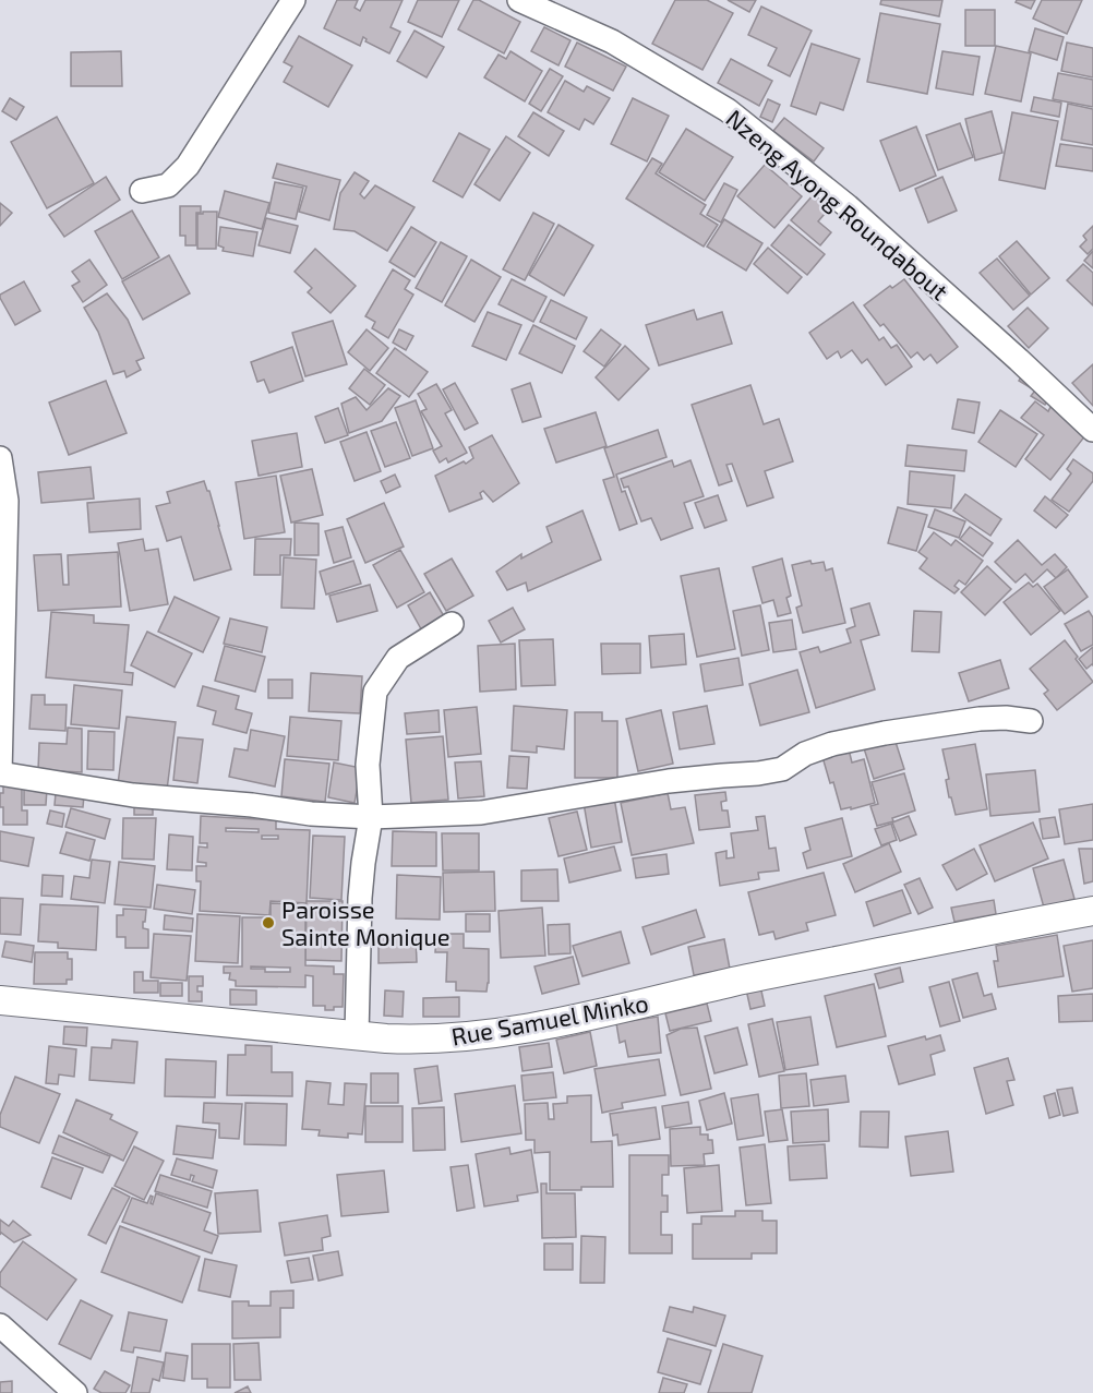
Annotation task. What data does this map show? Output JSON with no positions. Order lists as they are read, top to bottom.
{
  "streets": {
    "street": ["Nzeng Ayong Roundabout", "Rue Samuel Minko"]
  },
  "places": ["Paroisse Sainte Monique"]
}
